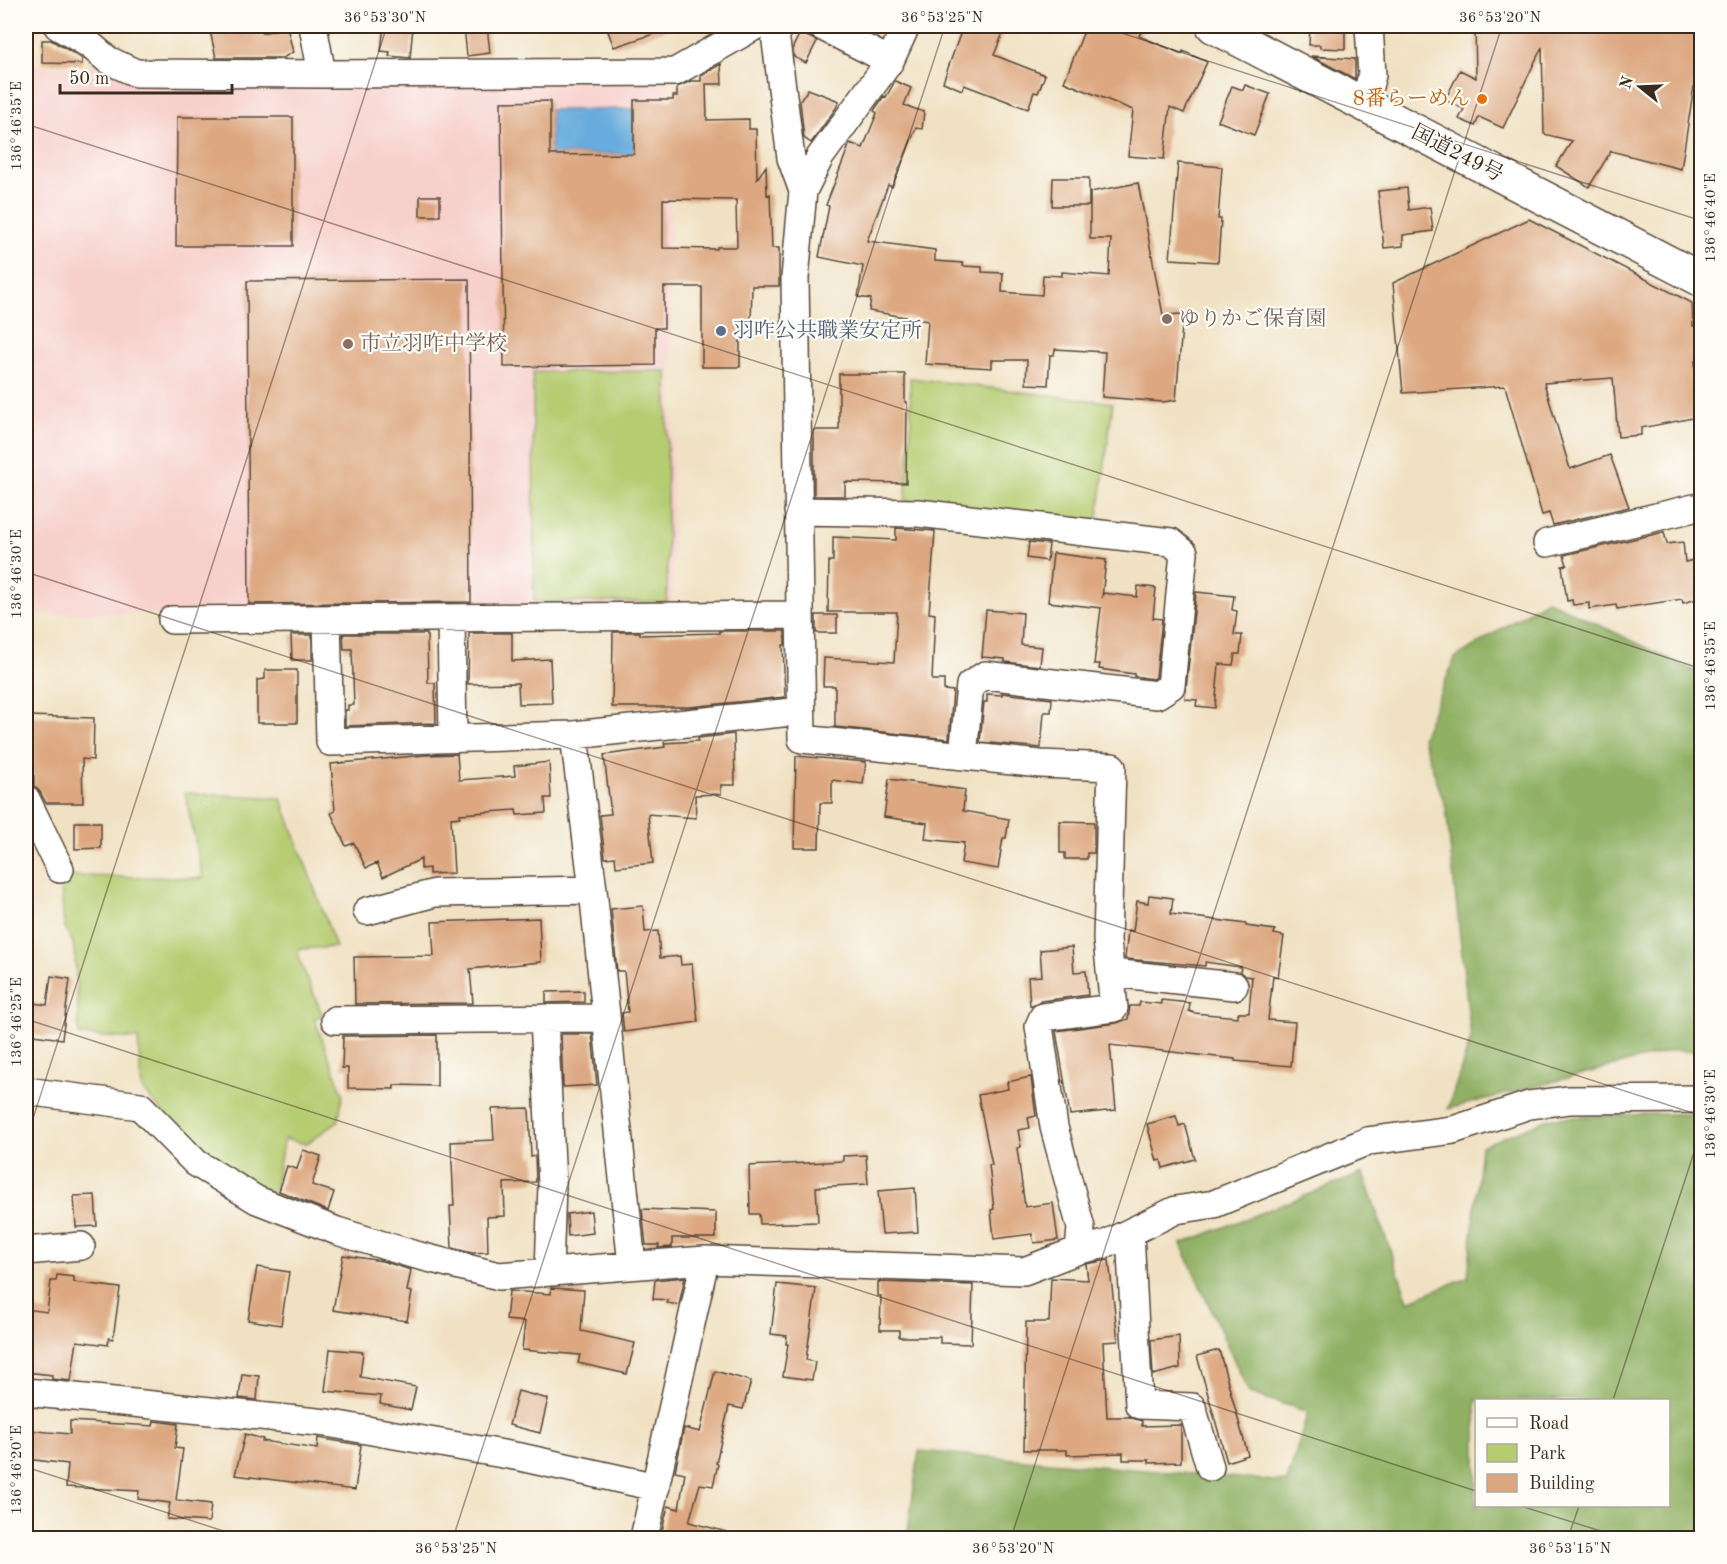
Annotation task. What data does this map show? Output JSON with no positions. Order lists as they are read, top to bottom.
{
  "streets": {
    "highway": ["国道249号"]
  },
  "places": [
    "8番らーめん",
    "ゆりかご保育園",
    "羽咋公共職業安定所",
    "市立羽咋中学校"
  ],
  "legend": ["Road", "Park", "Building"],
  "scale_bar": "50 m",
  "north": "left",
  "coordinates": [
    "36°53'30\"N",
    "36°53'25\"N",
    "36°53'20\"N",
    "136°46'35\"E",
    "136°46'40\"E",
    "136°46'30\"E",
    "136°46'25\"E",
    "136°46'20\"E",
    "36°53'15\"N"
  ]
}
